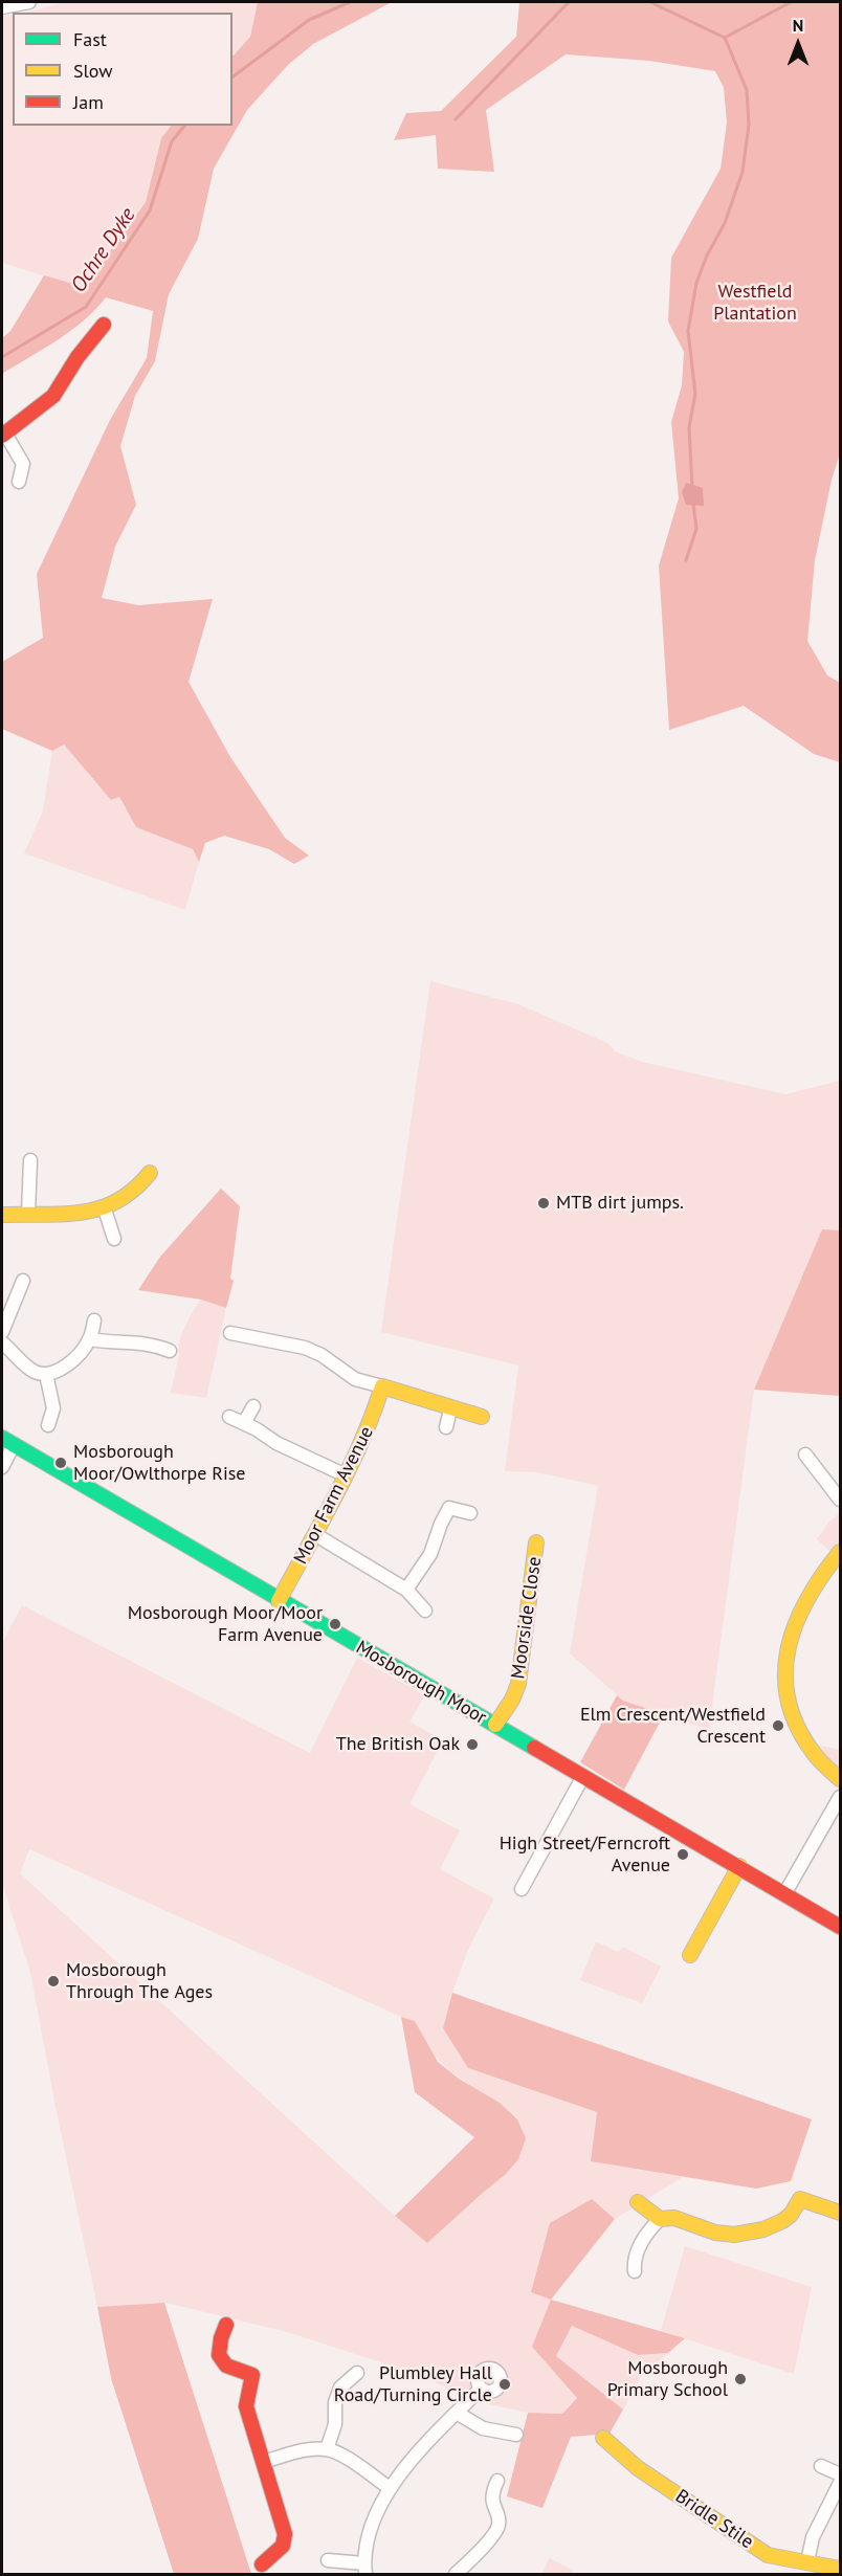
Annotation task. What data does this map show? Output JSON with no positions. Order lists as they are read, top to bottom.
{
  "streets": {
    "street": [
      "Moor Farm Avenue",
      "Moorside Close",
      "Mosborough Moor",
      "Bridle Stile"
    ]
  },
  "crossings": [
    ["Moor Farm Avenue", "Mosborough Moor"],
    ["Moorside Close", "Mosborough Moor"]
  ],
  "water": ["Ochre Dyke"],
  "parks": ["Westfield Plantation"],
  "places": [
    "MTB dirt jumps.",
    "Mosborough Moor/Owlthorpe Rise",
    "Mosborough Moor/Moor Farm Avenue",
    "Elm Crescent/Westfield Crescent",
    "The British Oak",
    "High Street/Ferncroft Avenue",
    "Mosborough Through The Ages",
    "Mosborough Primary School",
    "Plumbley Hall Road/Turning Circle"
  ],
  "legend": ["Fast", "Slow", "Jam"],
  "north": "top"
}
